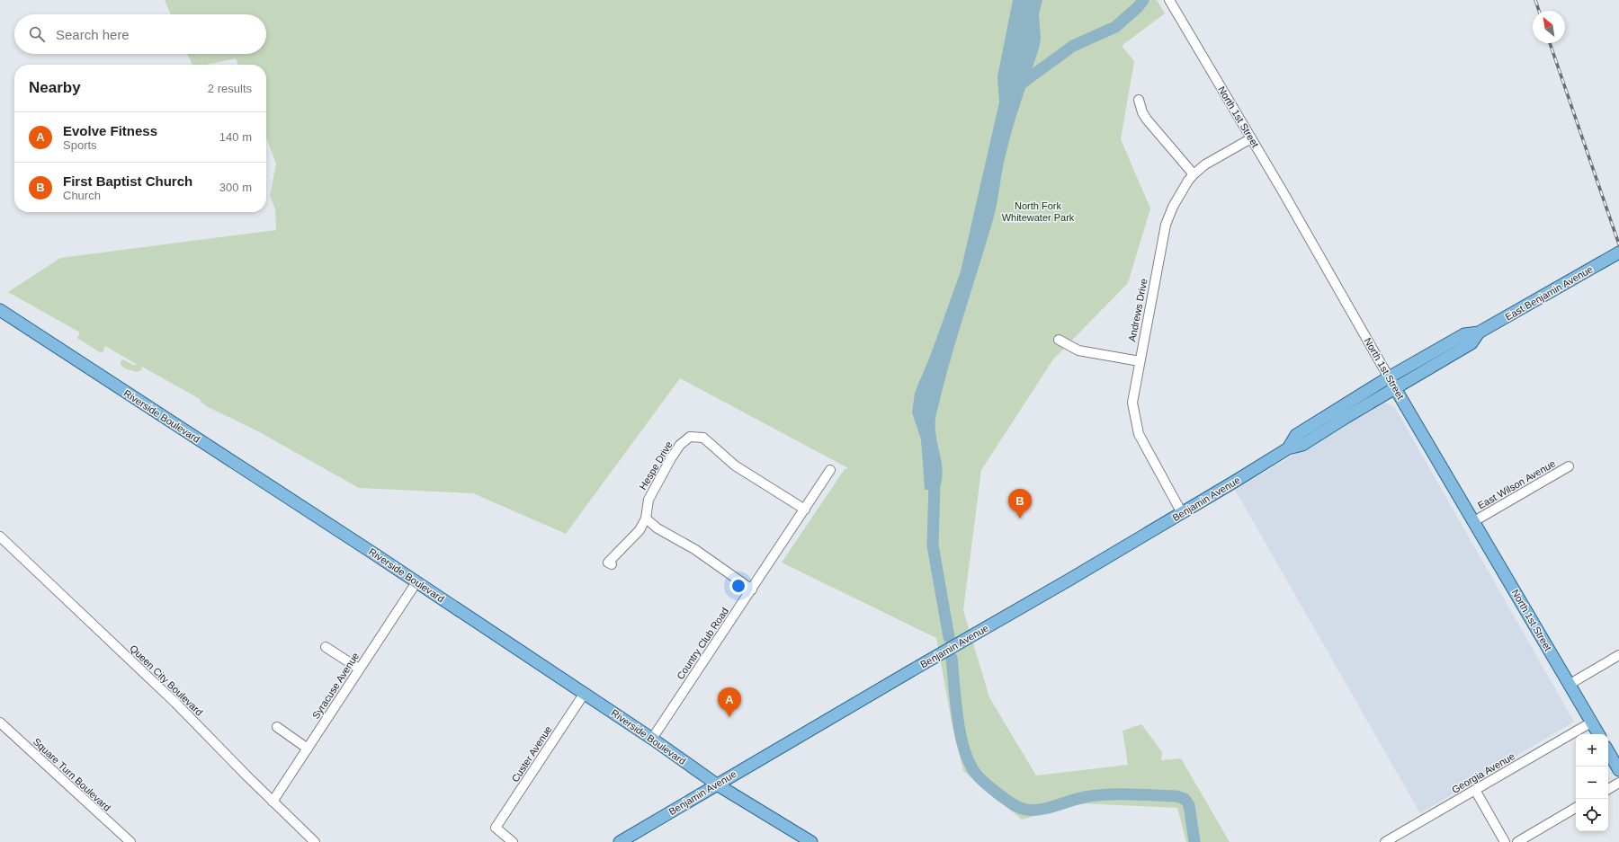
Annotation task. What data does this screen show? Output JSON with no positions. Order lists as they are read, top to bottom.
{
  "streets": {
    "main road": [
      "North 1st Street",
      "East Benjamin Avenue",
      "Riverside Boulevard",
      "Benjamin Avenue"
    ],
    "street": [
      "Andrews Drive",
      "Hespe Drive",
      "East Wilson Avenue",
      "Country Club Road",
      "Queen City Boulevard",
      "Syracuse Avenue",
      "Custer Avenue",
      "Georgia Avenue",
      "Square Turn Boulevard"
    ]
  },
  "crossings": [
    ["North 1st Street", "East Benjamin Avenue"],
    ["North 1st Street", "Andrews Drive"],
    ["North 1st Street", "East Wilson Avenue"],
    ["North 1st Street", "Benjamin Avenue"],
    ["North 1st Street", "Georgia Avenue"],
    ["East Benjamin Avenue", "Benjamin Avenue"],
    ["Andrews Drive", "Benjamin Avenue"],
    ["Riverside Boulevard", "Benjamin Avenue"],
    ["Riverside Boulevard", "Country Club Road"],
    ["Riverside Boulevard", "Syracuse Avenue"],
    ["Riverside Boulevard", "Custer Avenue"],
    ["Hespe Drive", "Country Club Road"],
    ["Queen City Boulevard", "Syracuse Avenue"]
  ],
  "parks": ["North Fork Whitewater Park"],
  "north": "top left",
  "page": {
    "search": "Search here",
    "heading": ["Nearby", "2 results"],
    "list": [
      {
        "mark": "A",
        "name": "Evolve Fitness",
        "note": "Sports",
        "value": "140 m"
      },
      {
        "mark": "B",
        "name": "First Baptist Church",
        "note": "Church",
        "value": "300 m"
      }
    ],
    "pins": ["B", "A"],
    "map_buttons": ["+", "−"]
  }
}
